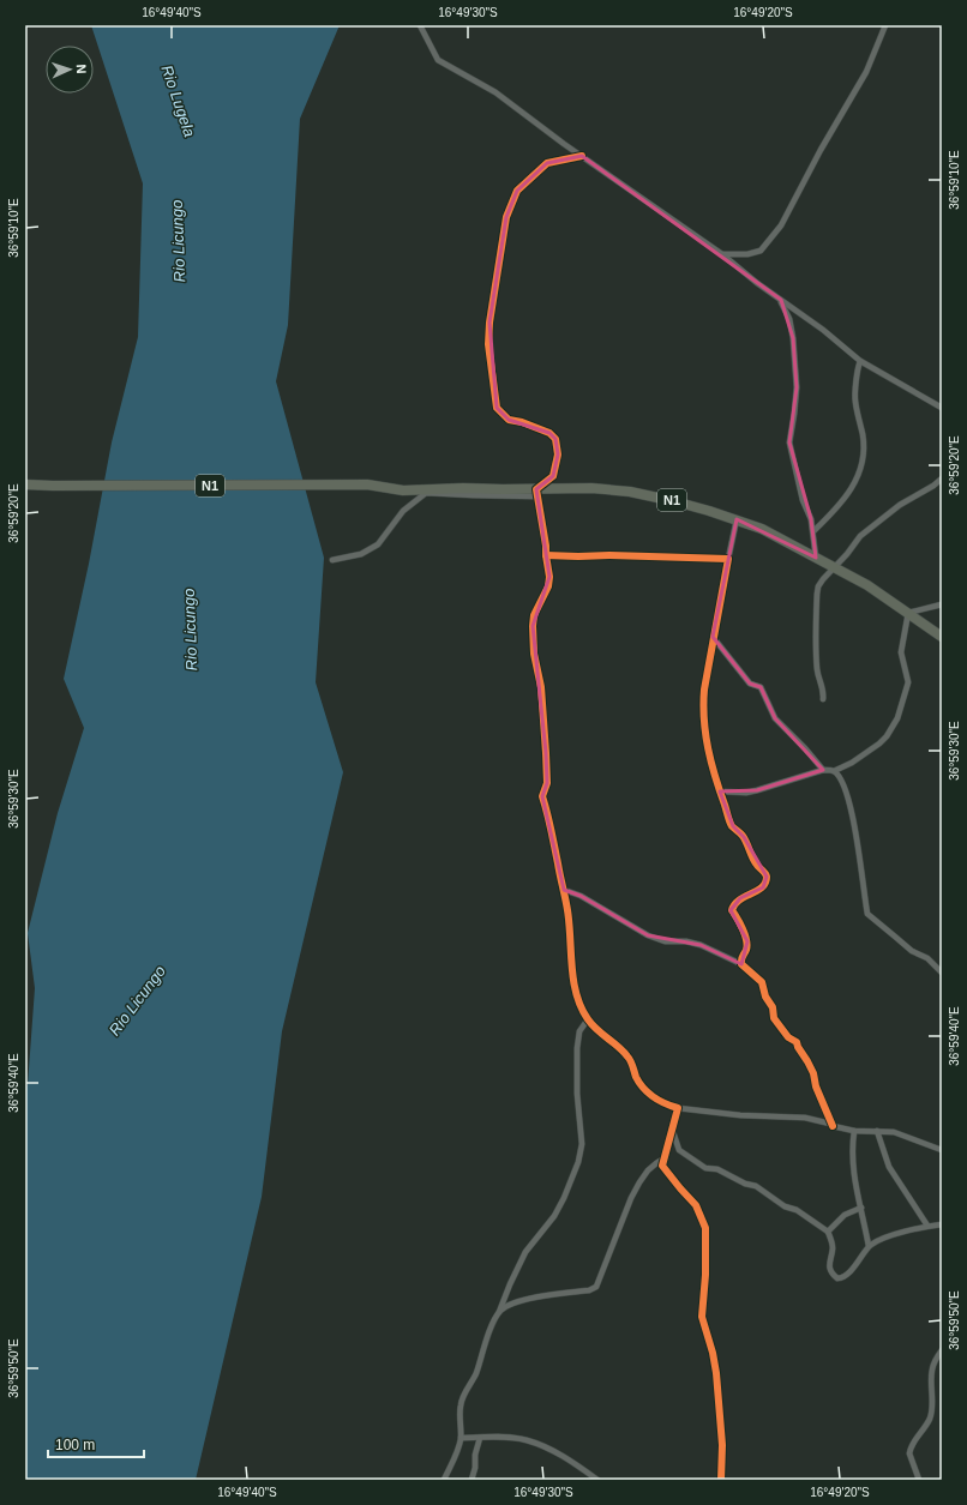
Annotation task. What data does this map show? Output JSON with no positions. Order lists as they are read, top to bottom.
{
  "streets": {
    "highway": ["N1"]
  },
  "water": ["Rio Lugela", "Rio Licungo"],
  "scale_bar": "100 m",
  "north": "right",
  "coordinates": [
    "16°49'40\"S",
    "16°49'30\"S",
    "16°49'20\"S",
    "36°59'10\"E",
    "36°59'20\"E",
    "36°59'30\"E",
    "36°59'40\"E",
    "36°59'50\"E"
  ]
}
